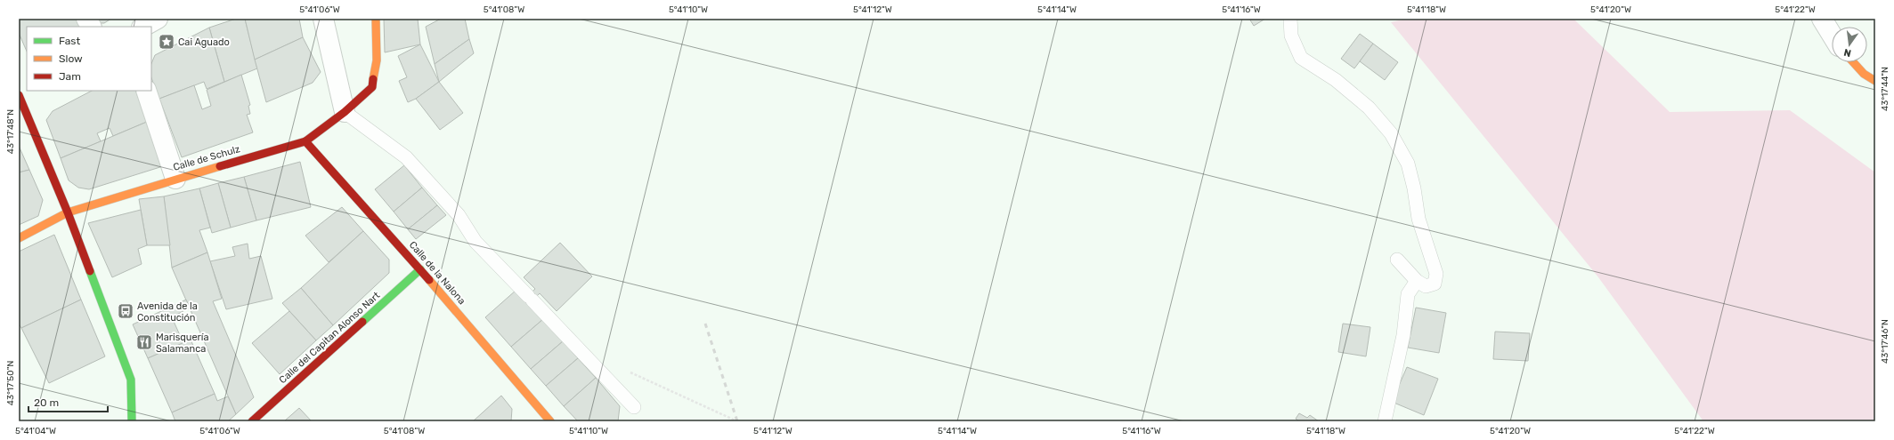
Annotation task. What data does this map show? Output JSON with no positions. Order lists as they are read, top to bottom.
{
  "streets": {
    "street": ["Calle de Schulz", "Calle de la Nalona", "Calle del Capitan Alonso Nart"]
  },
  "crossings": [
    ["Calle de Schulz", "Calle de la Nalona"],
    ["Calle de la Nalona", "Calle del Capitan Alonso Nart"]
  ],
  "places": {
    "place": ["Cai Aguado"],
    "bus stop": ["Avenida de la Constitución"],
    "restaurant": ["Marisquería Salamanca"]
  },
  "legend": ["Fast", "Slow", "Jam"],
  "scale_bar": "20 m",
  "north": "bottom",
  "coordinates": [
    "5°41'06\"W",
    "5°41'08\"W",
    "5°41'10\"W",
    "5°41'12\"W",
    "5°41'14\"W",
    "5°41'16\"W",
    "5°41'18\"W",
    "5°41'20\"W",
    "5°41'22\"W",
    "43°17'44\"N",
    "43°17'48\"N",
    "43°17'46\"N",
    "43°17'50\"N",
    "5°41'04\"W"
  ]
}
